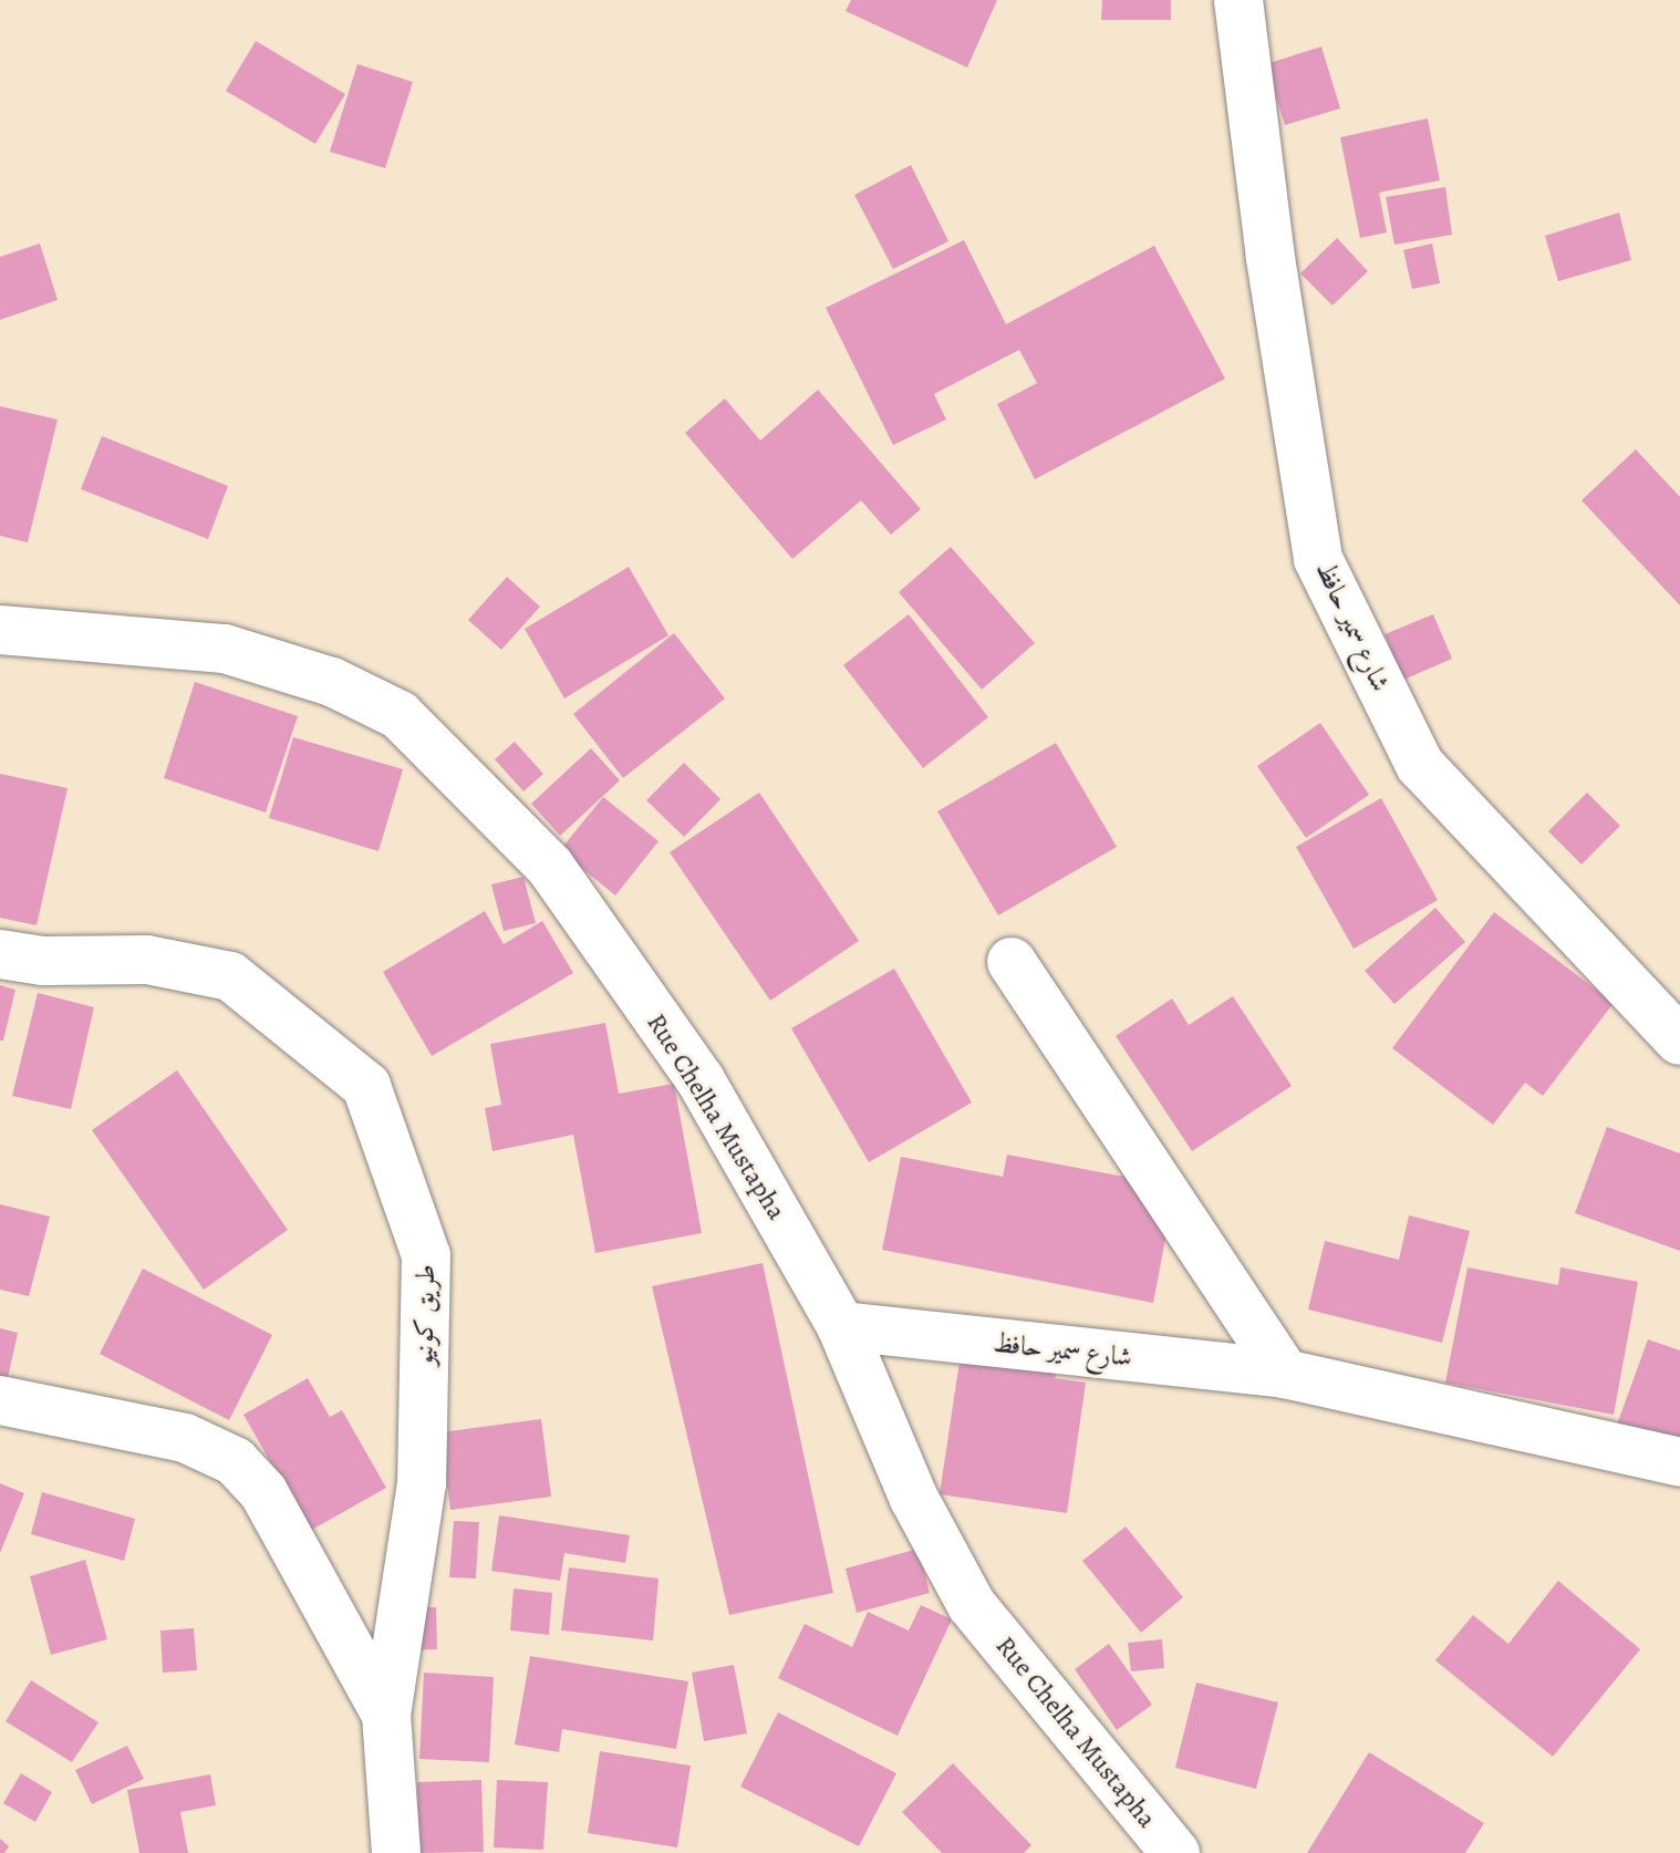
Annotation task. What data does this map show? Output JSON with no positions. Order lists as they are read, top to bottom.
{
  "streets": {
    "street": ["شارع سمير حافظ", "Rue Chelha Mustapha", "طريق كونيو"]
  },
  "crossings": [
    ["شارع سمير حافظ", "Rue Chelha Mustapha"]
  ]
}
